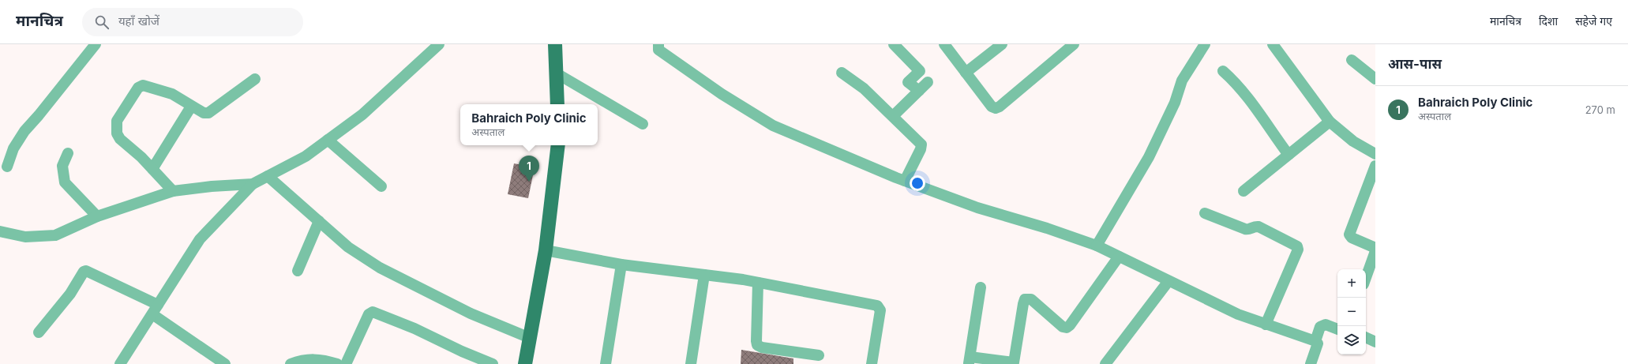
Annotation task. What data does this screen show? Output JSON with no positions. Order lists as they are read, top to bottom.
{
  "page": {
    "header": "मानचित्र",
    "search": "यहाँ खोजें",
    "nav": ["मानचित्र", "दिशा", "सहेजे गए"],
    "heading": "आस-पास",
    "list": [
      {
        "mark": "1",
        "name": "Bahraich Poly Clinic",
        "note": "अस्पताल",
        "value": "270 m"
      }
    ],
    "popup": ["Bahraich Poly Clinic", "अस्पताल"],
    "pins": "1",
    "map_buttons": ["+", "−"]
  }
}
